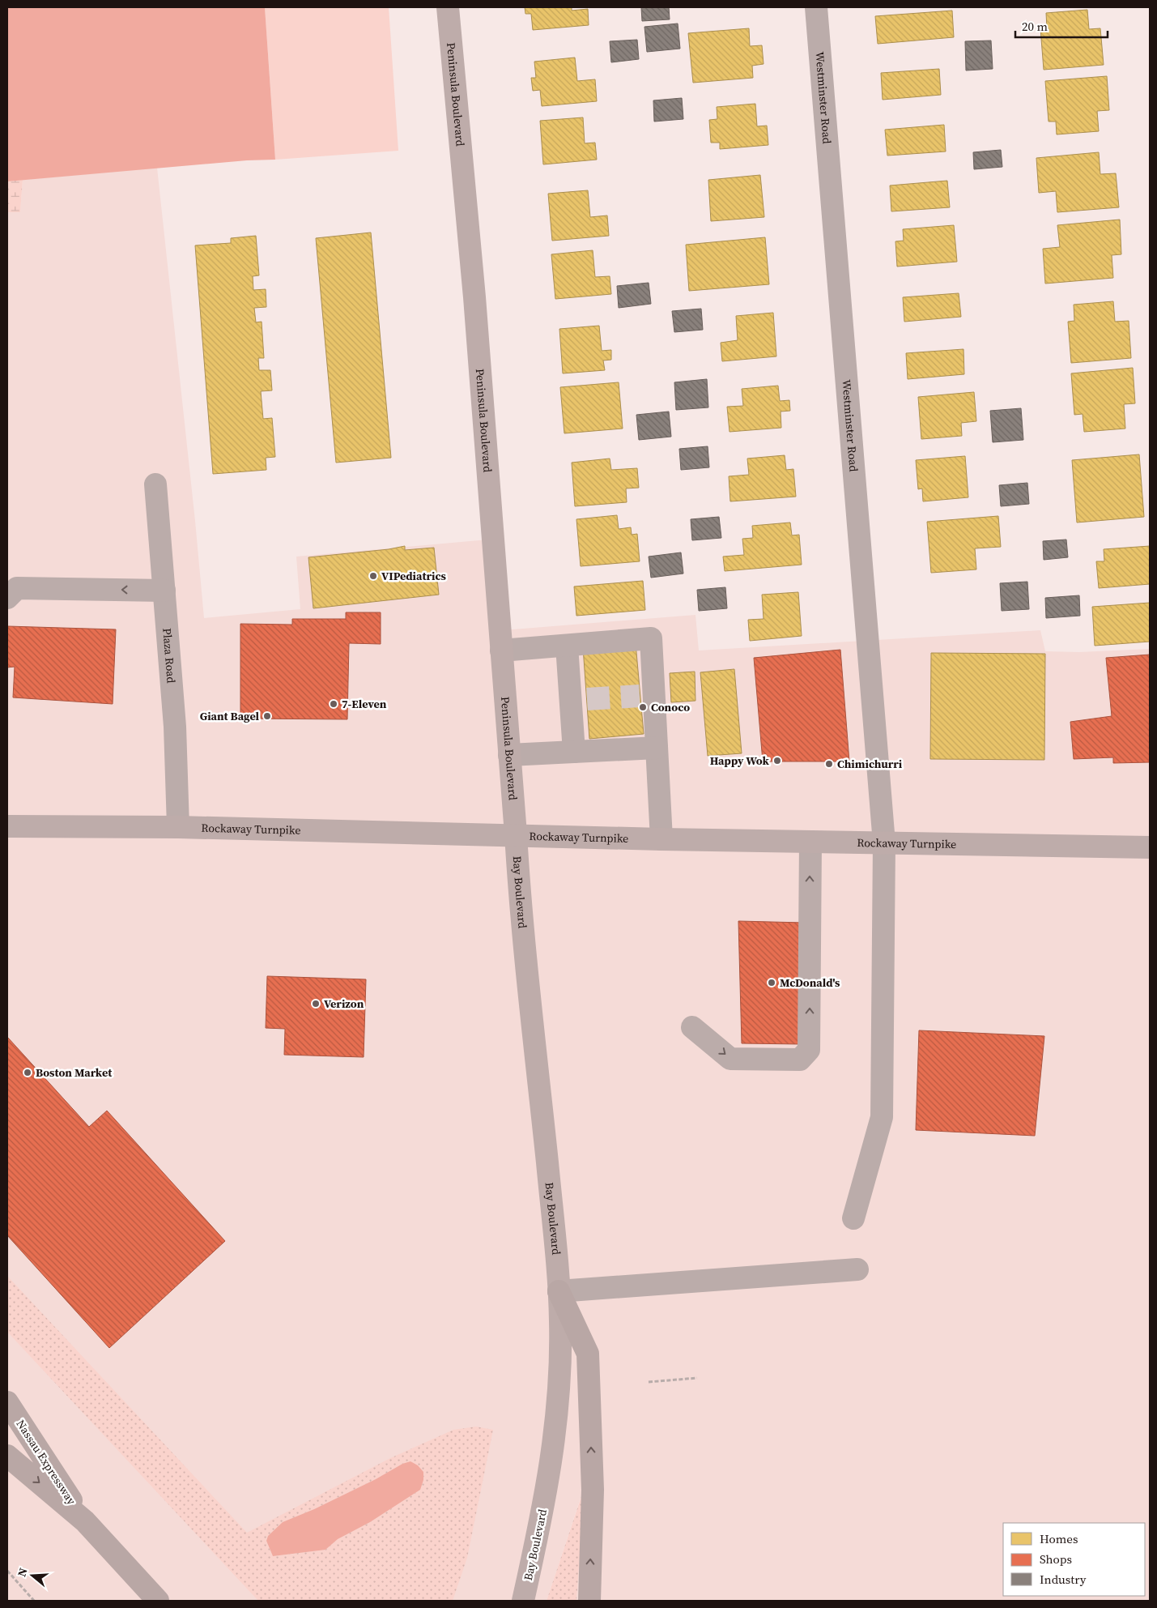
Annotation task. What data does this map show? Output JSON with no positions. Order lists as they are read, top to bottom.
{
  "streets": {
    "highway": ["Nassau Expressway"],
    "main road": ["Peninsula Boulevard", "Rockaway Turnpike", "Bay Boulevard"],
    "street": ["Westminster Road", "Plaza Road"]
  },
  "crossings": [
    ["Peninsula Boulevard", "Rockaway Turnpike"],
    ["Peninsula Boulevard", "Bay Boulevard"],
    ["Westminster Road", "Rockaway Turnpike"],
    ["Plaza Road", "Rockaway Turnpike"],
    ["Rockaway Turnpike", "Bay Boulevard"]
  ],
  "places": [
    "VIPediatrics",
    "7-Eleven",
    "Conoco",
    "Giant Bagel",
    "Happy Wok",
    "Chimichurri",
    "McDonald's",
    "Verizon",
    "Boston Market"
  ],
  "legend": ["Homes", "Shops", "Industry"],
  "scale_bar": "20 m",
  "north": "left"
}
